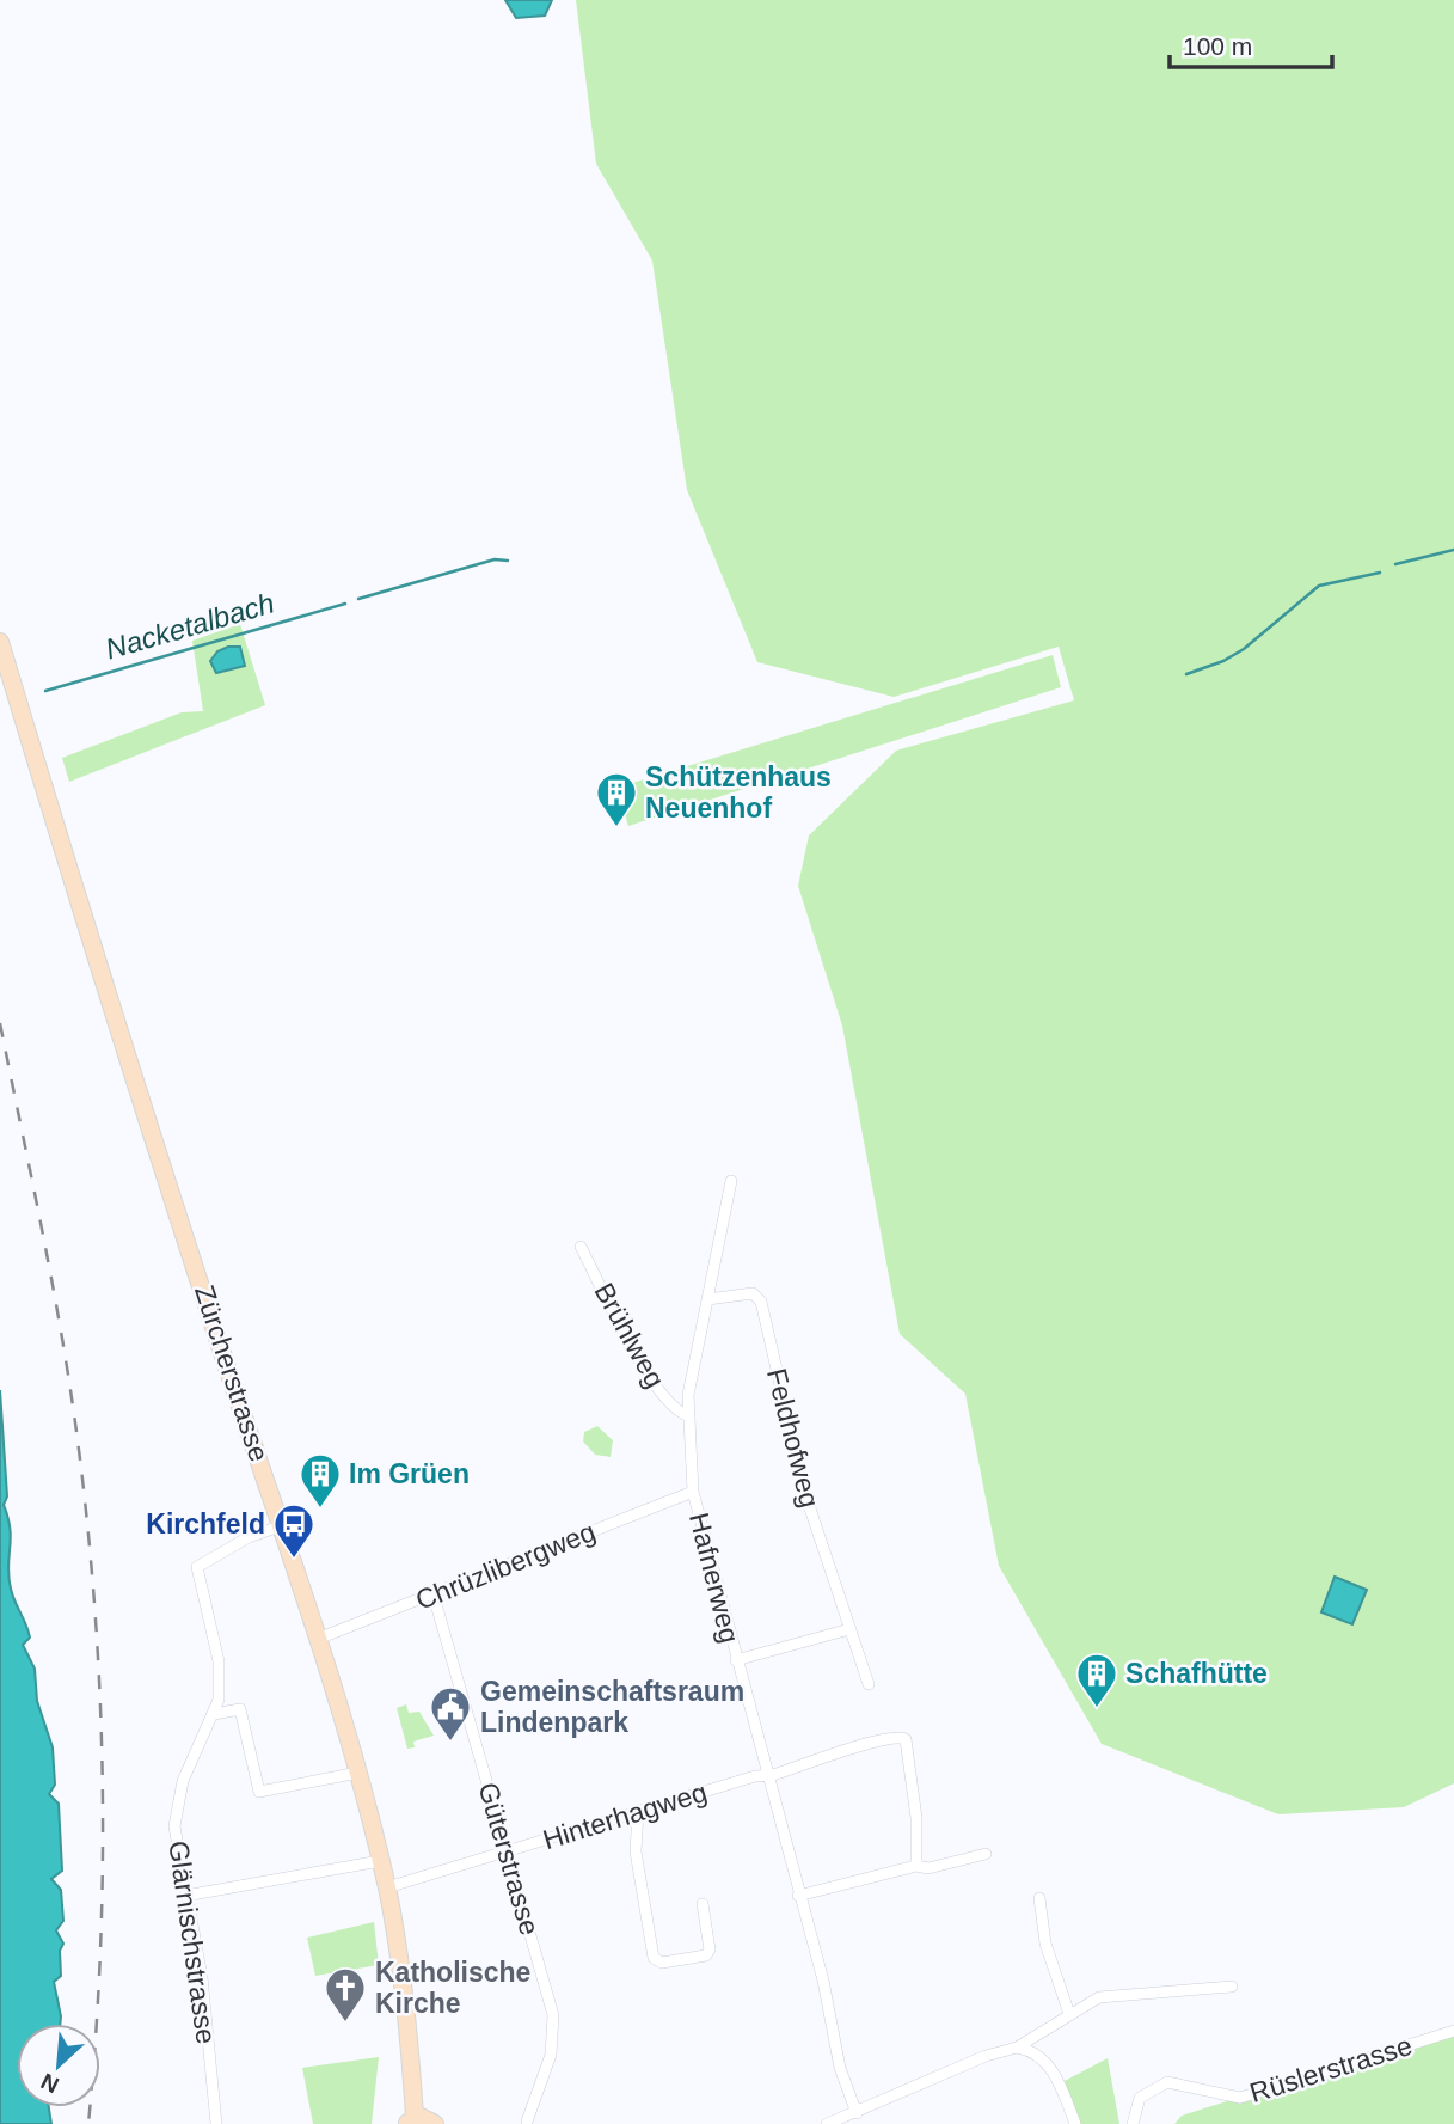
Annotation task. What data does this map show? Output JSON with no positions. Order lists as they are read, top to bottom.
{
  "streets": {
    "main road": ["Zürcherstrasse"],
    "street": [
      "Brühlweg",
      "Feldhofweg",
      "Chrüzlibergweg",
      "Hafnerweg",
      "Hinterhagweg",
      "Güterstrasse",
      "Glärnischstrasse",
      "Rüslerstrasse"
    ]
  },
  "crossings": [
    ["Brühlweg", "Hafnerweg"],
    ["Zürcherstrasse", "Chrüzlibergweg"],
    ["Zürcherstrasse", "Hinterhagweg"],
    ["Zürcherstrasse", "Glärnischstrasse"],
    ["Feldhofweg", "Hafnerweg"],
    ["Chrüzlibergweg", "Hafnerweg"],
    ["Chrüzlibergweg", "Güterstrasse"],
    ["Hafnerweg", "Hinterhagweg"],
    ["Hinterhagweg", "Güterstrasse"]
  ],
  "water": ["Nacketalbach"],
  "places": {
    "building": ["Schützenhaus Neuenhof", "Im Grüen", "Schafhütte"],
    "bus stop": ["Kirchfeld"],
    "public building": ["Gemeinschaftsraum Lindenpark"],
    "church": ["Katholische Kirche"]
  },
  "scale_bar": "100 m",
  "north": "bottom left"
}
